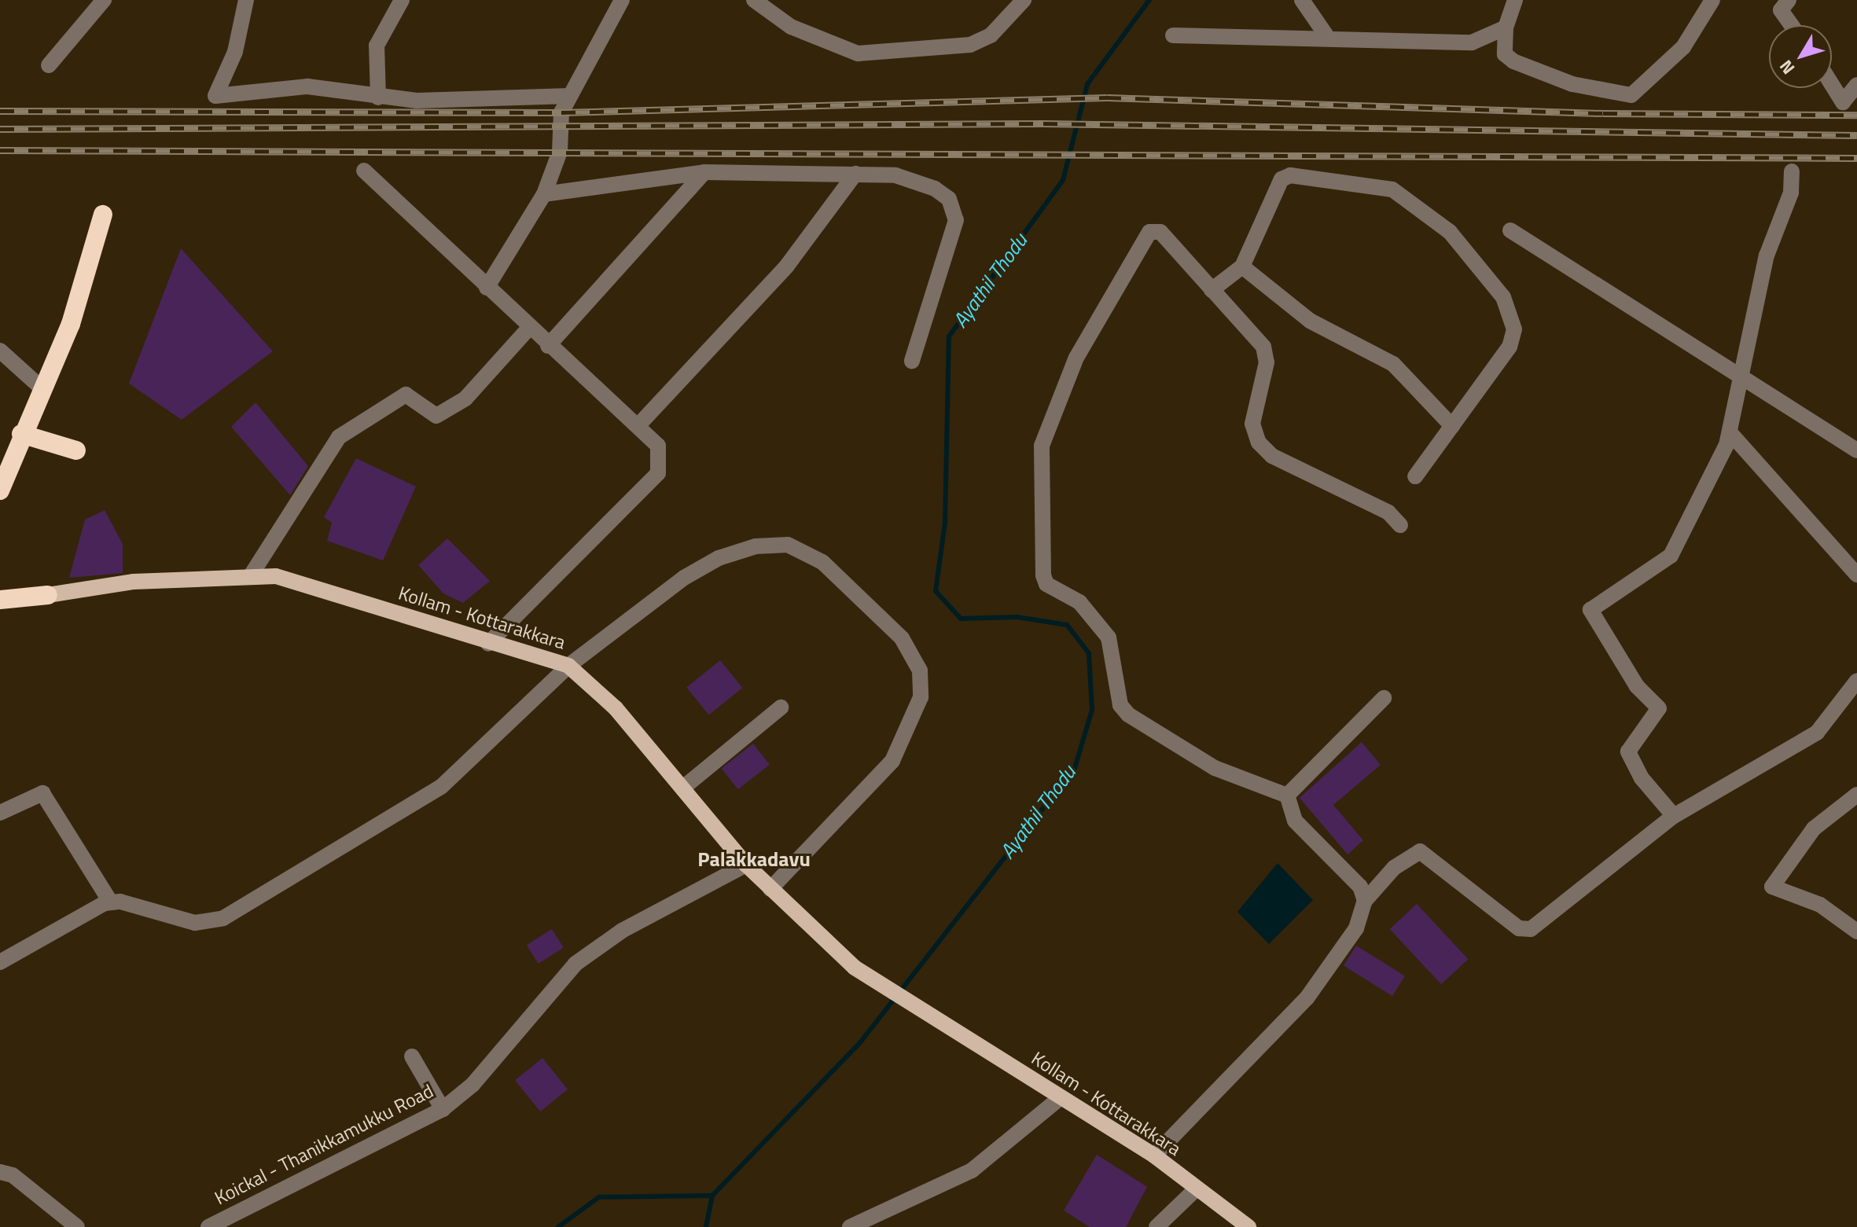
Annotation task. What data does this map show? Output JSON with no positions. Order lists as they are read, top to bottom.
{
  "streets": {
    "main road": ["Kollam - Kottarakkara"],
    "street": ["Koickal - Thanikkamukku Road"]
  },
  "crossings": [
    ["Kollam - Kottarakkara", "Koickal - Thanikkamukku Road"]
  ],
  "districts": ["Palakkadavu"],
  "water": ["Ayathil Thodu"],
  "north": "bottom left"
}
